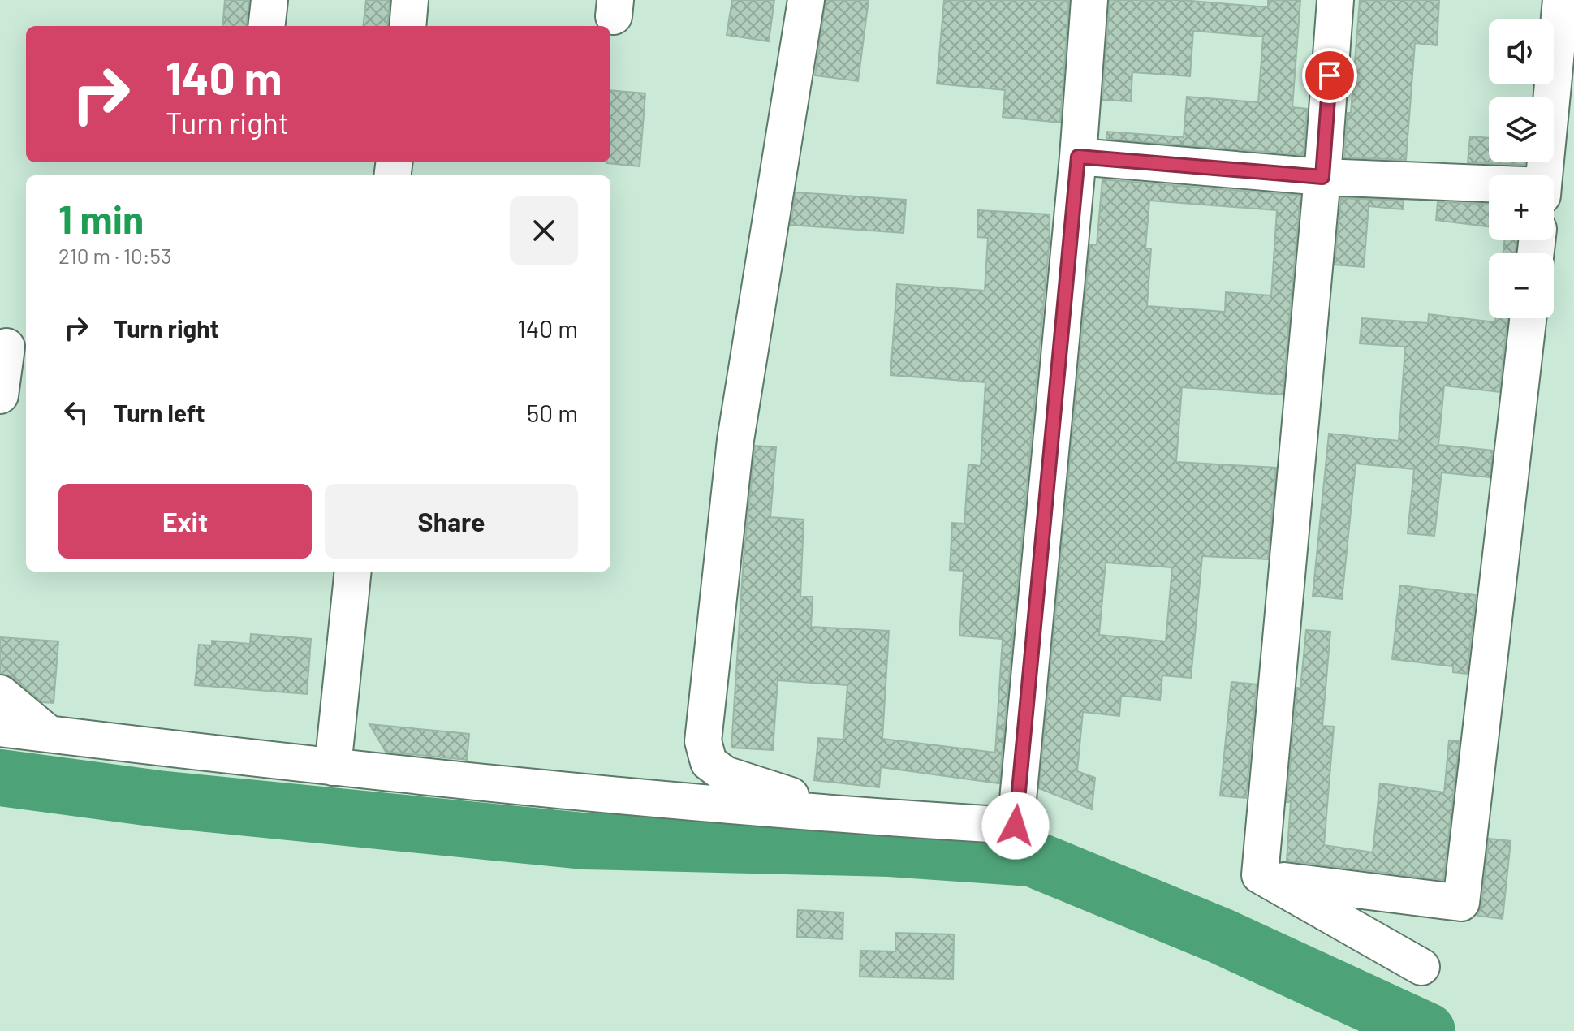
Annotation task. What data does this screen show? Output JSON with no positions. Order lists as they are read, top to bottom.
{
  "page": {
    "map_buttons": ["+", "−"],
    "turn": ["140 m", "Turn right"],
    "heading": ["1 min", "210 m · 10:53"],
    "list": [
      {
        "name": "Turn right",
        "value": "140 m"
      },
      {
        "name": "Turn left",
        "value": "50 m"
      }
    ],
    "buttons": ["Exit", "Share"]
  }
}
